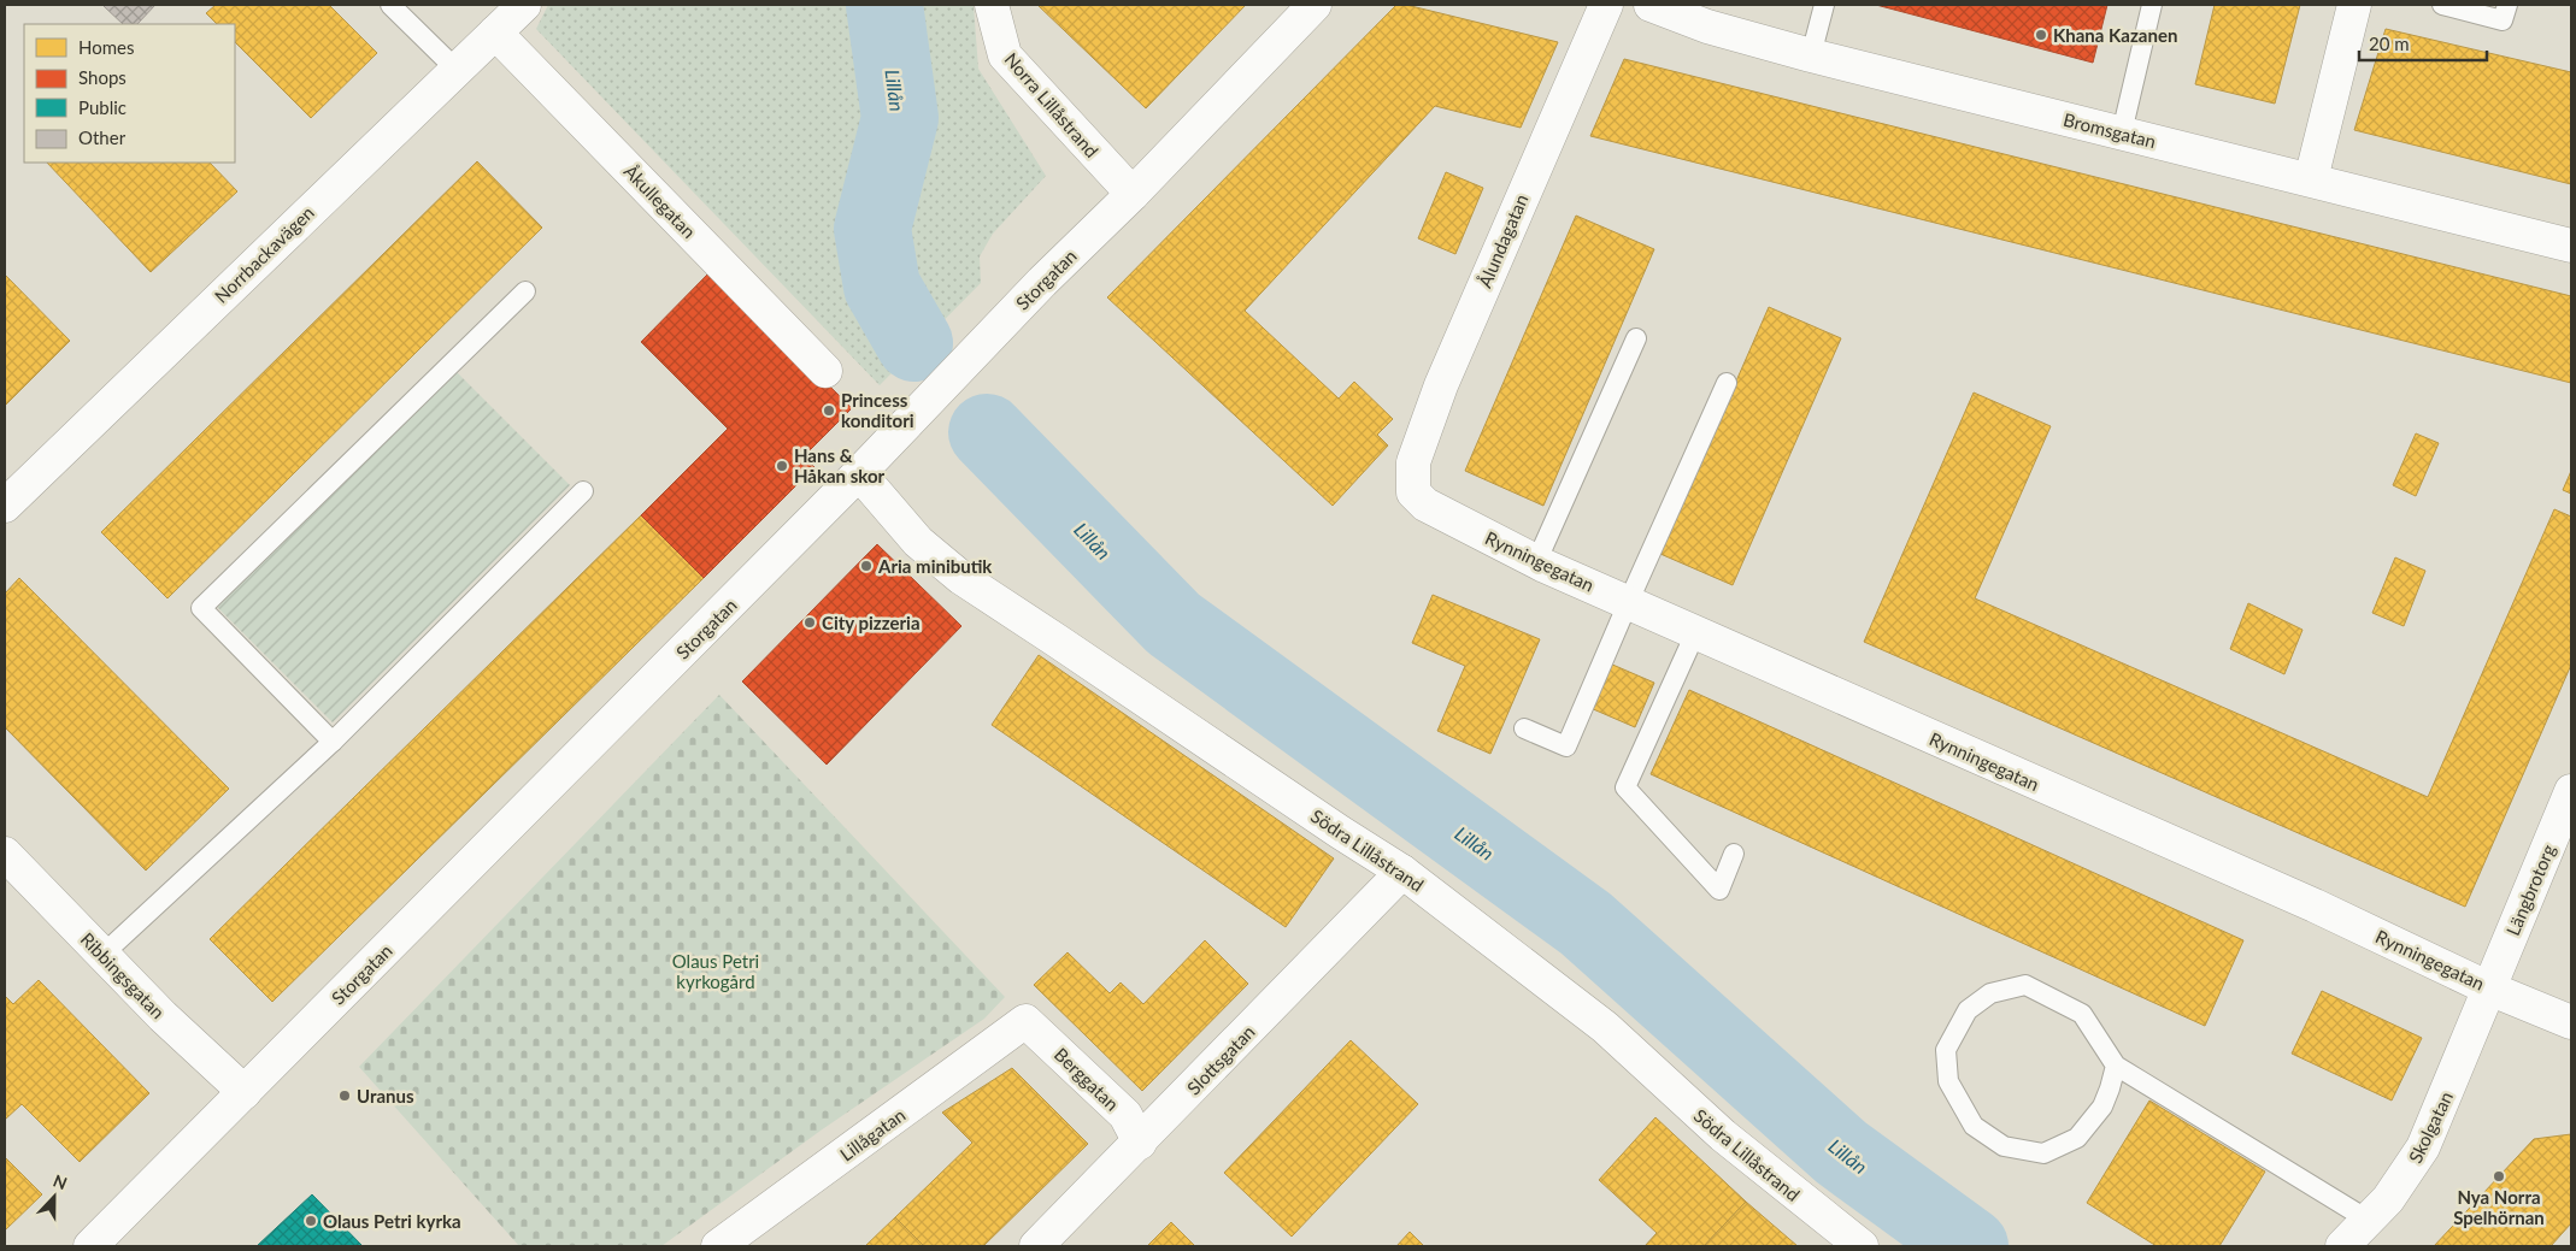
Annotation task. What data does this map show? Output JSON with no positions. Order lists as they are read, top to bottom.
{
  "streets": {
    "street": [
      "Norra Lillåstrand",
      "Bromsgatan",
      "Åkullegatan",
      "Ålundagatan",
      "Norrbackavägen",
      "Storgatan",
      "Rynningegatan",
      "Södra Lillåstrand",
      "Längbrotorg",
      "Ribbingsgatan",
      "Slottsgatan",
      "Berggatan",
      "Skolgatan",
      "Lillågatan"
    ]
  },
  "crossings": [
    ["Norra Lillåstrand", "Storgatan"],
    ["Åkullegatan", "Norrbackavägen"],
    ["Ålundagatan", "Rynningegatan"],
    ["Storgatan", "Södra Lillåstrand"],
    ["Storgatan", "Ribbingsgatan"],
    ["Rynningegatan", "Längbrotorg"],
    ["Rynningegatan", "Skolgatan"],
    ["Södra Lillåstrand", "Slottsgatan"],
    ["Längbrotorg", "Skolgatan"],
    ["Slottsgatan", "Berggatan"],
    ["Berggatan", "Lillågatan"]
  ],
  "water": ["Lillån"],
  "parks": ["Olaus Petri kyrkogård"],
  "places": [
    "Khana Kazanen",
    "Princess konditori",
    "Hans & Håkan skor",
    "Aria minibutik",
    "City pizzeria",
    "Uranus",
    "Nya Norra Spelhörnan",
    "Olaus Petri kyrka"
  ],
  "legend": [
    "Homes",
    "Shops",
    "Public",
    "Other"
  ],
  "scale_bar": "20 m",
  "north": "top"
}
